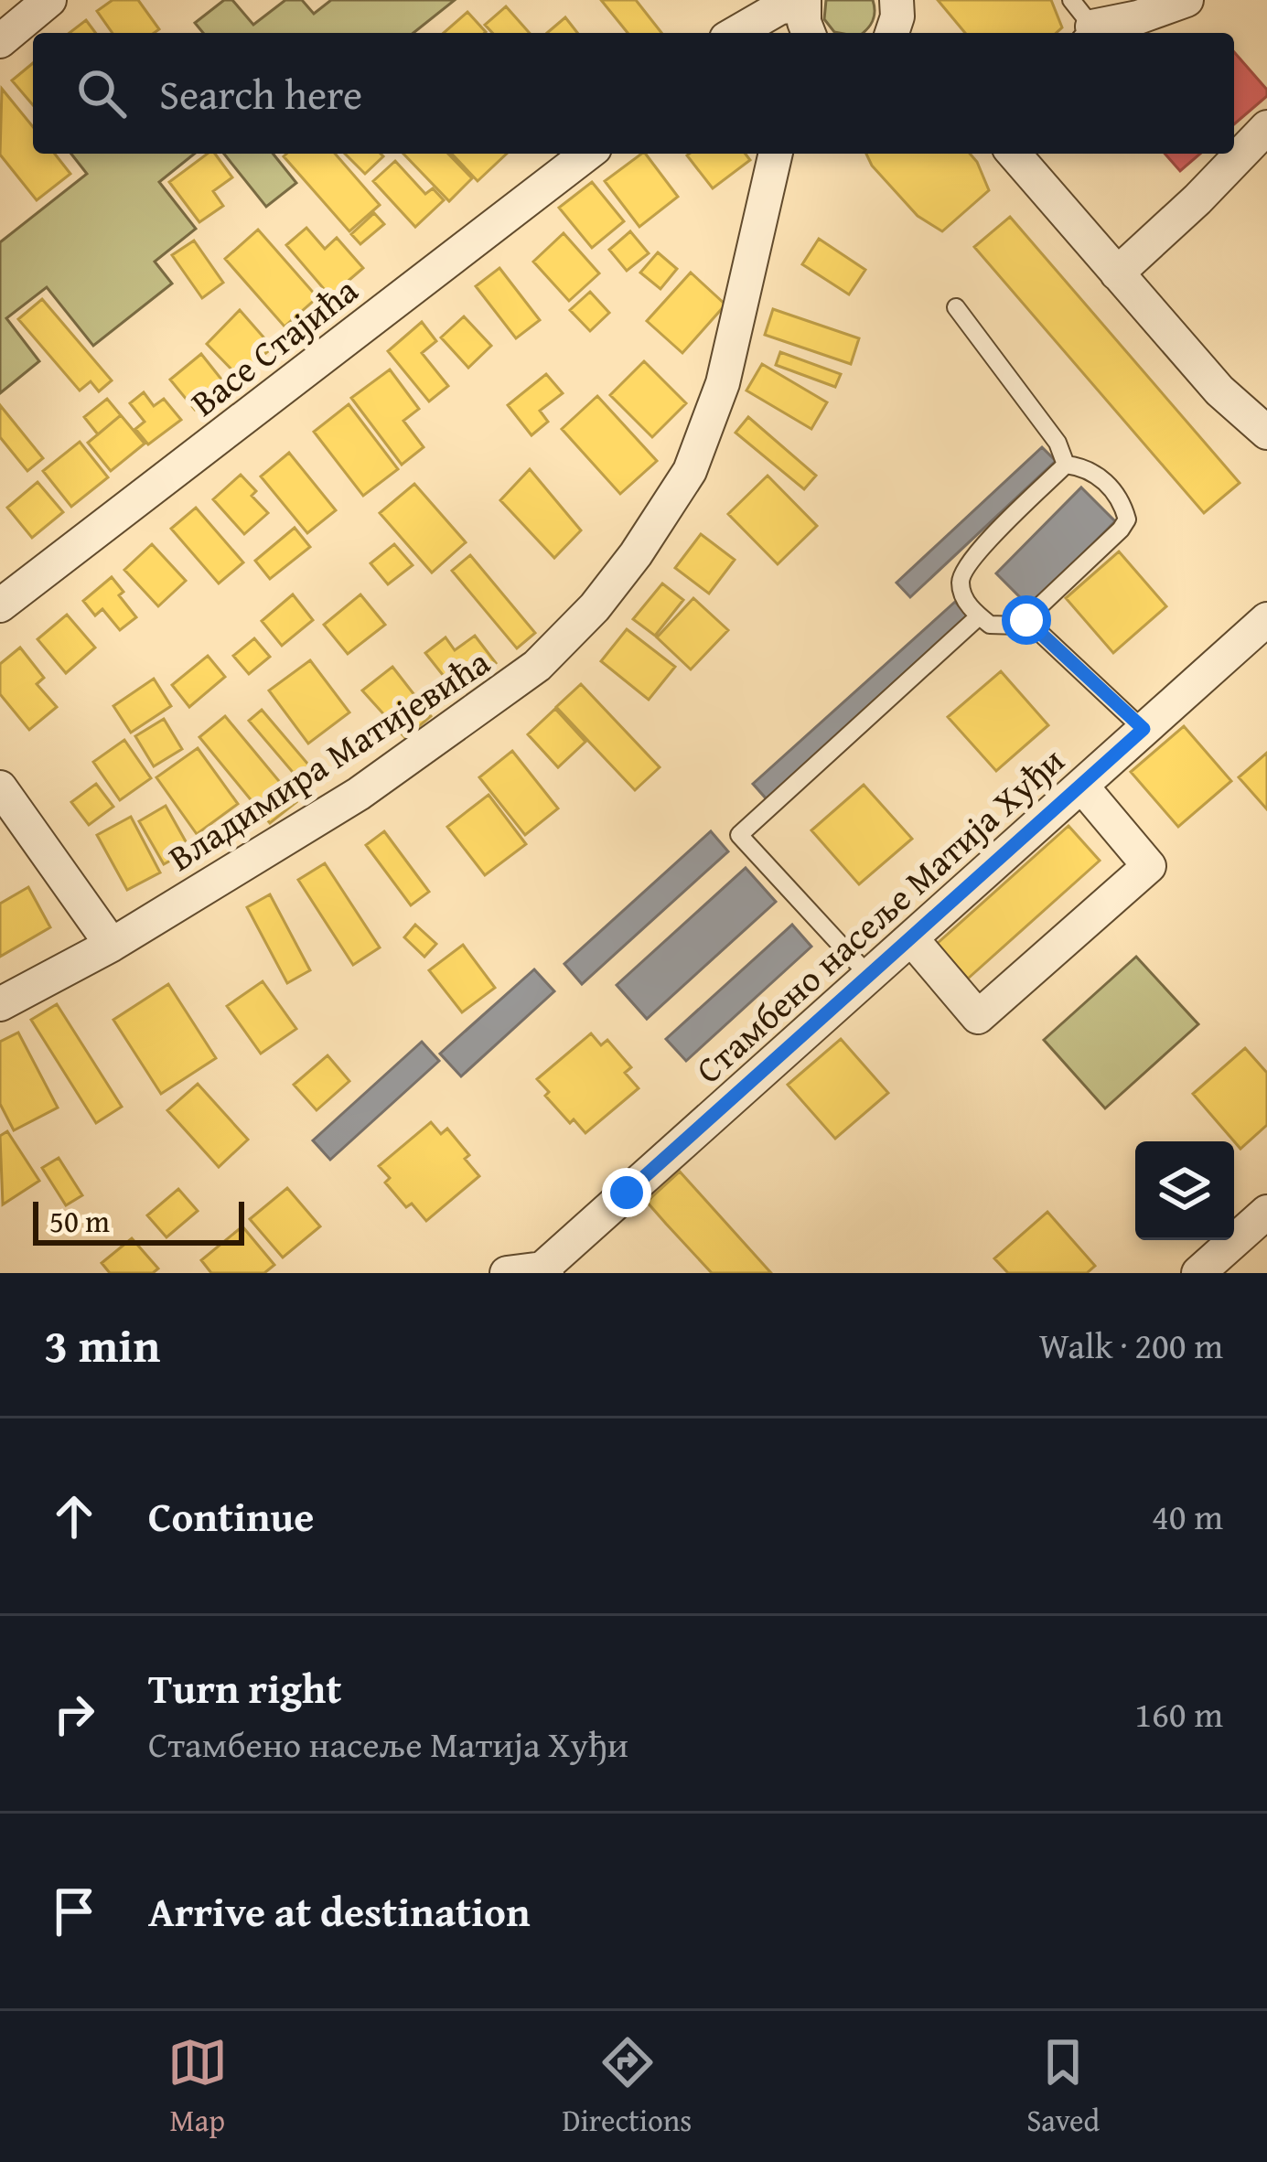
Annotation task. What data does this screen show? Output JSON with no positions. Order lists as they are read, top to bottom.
{
  "streets": {
    "street": ["Васе Стајића", "Владимира Матијевића", "Стамбено насеље Матија Хуђи"]
  },
  "scale_bar": "50 m",
  "page": {
    "search": "Search here",
    "scale": "50 m",
    "heading": ["3 min", "Walk · 200 m"],
    "list": [
      ["Continue", "40 m"],
      ["Turn right", "Стамбено насеље Матија Хуђи", "160 m"],
      "Arrive at destination"
    ],
    "nav": ["Map", "Directions", "Saved"]
  }
}
